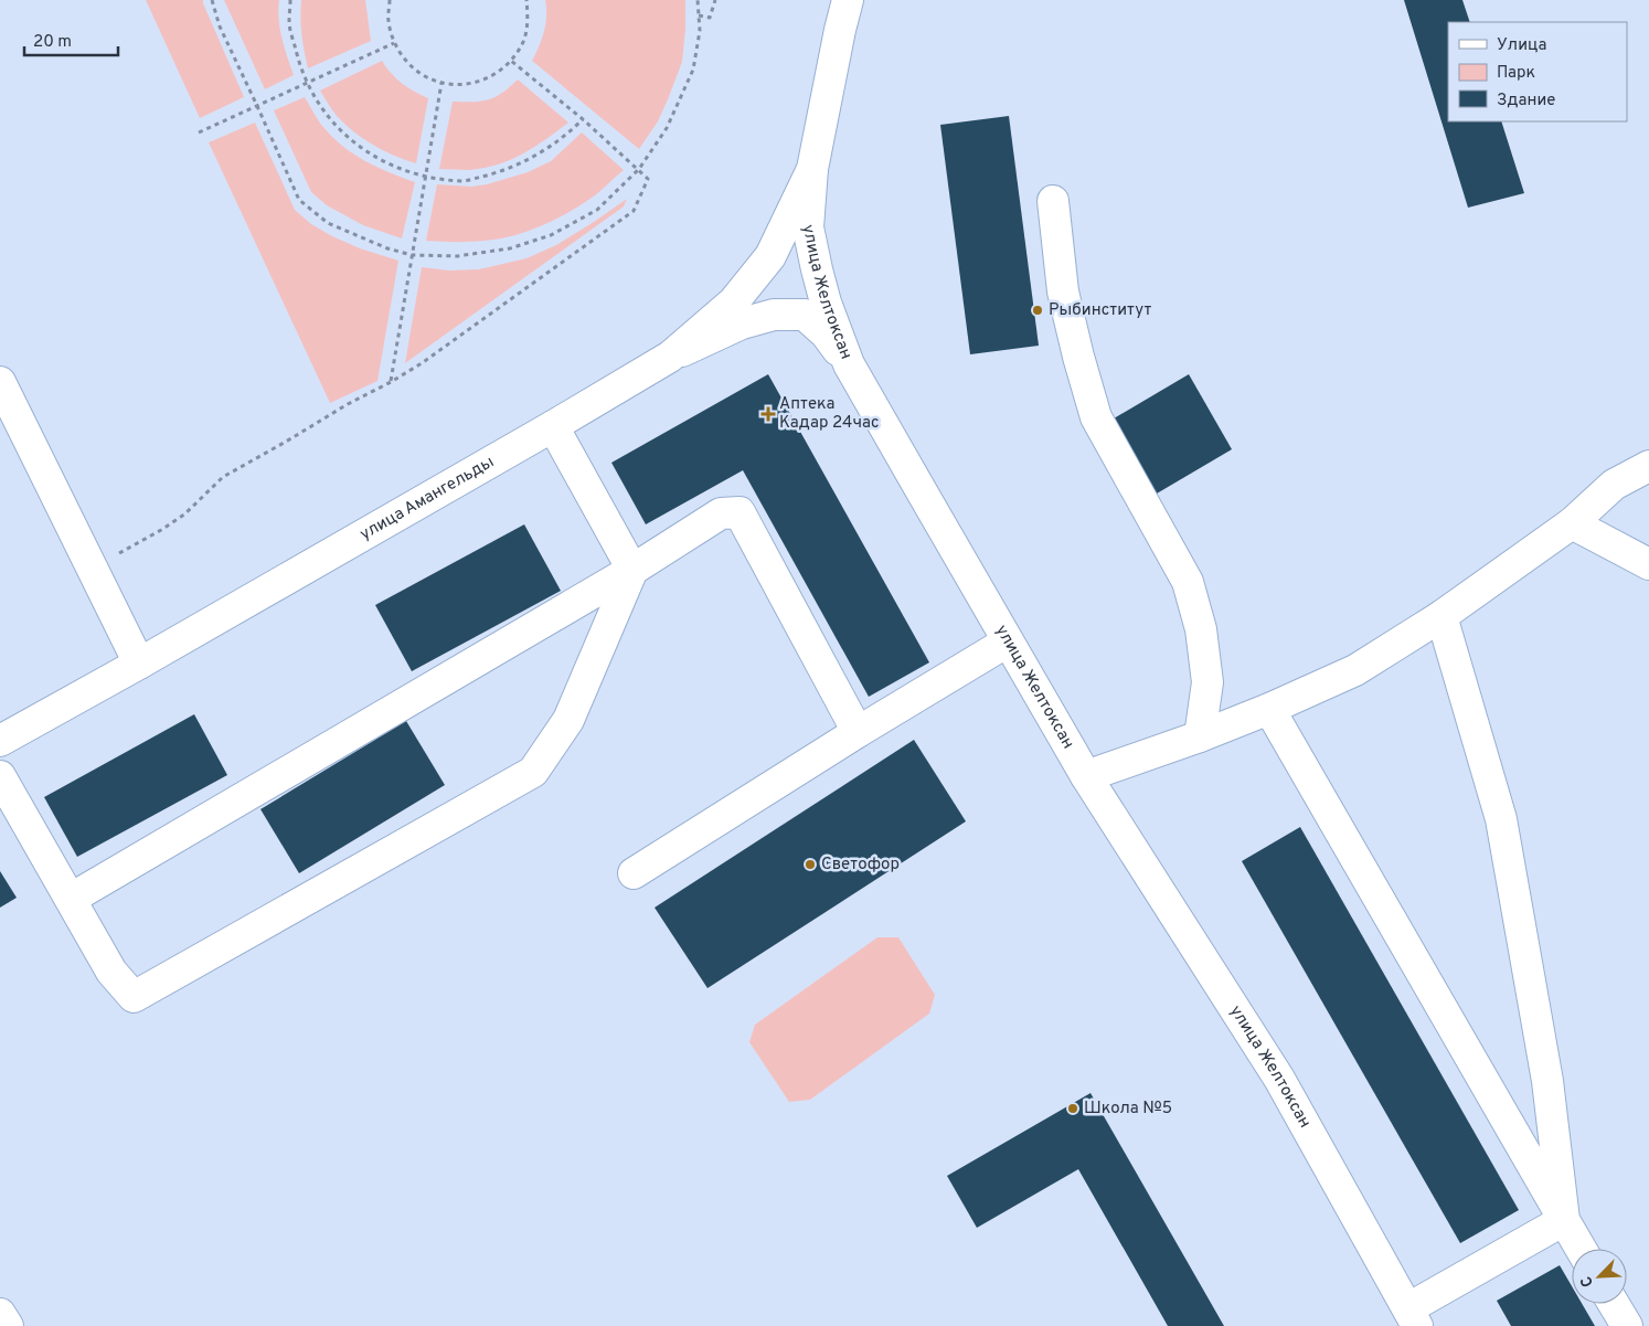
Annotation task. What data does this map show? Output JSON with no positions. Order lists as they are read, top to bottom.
{
  "streets": {
    "street": ["улица Желтоксан", "улица Амангельды"]
  },
  "crossings": [
    ["улица Желтоксан", "улица Амангельды"]
  ],
  "places": {
    "other": ["Рыбинститут", "Светофор", "Школа №5"],
    "health": ["Аптека Кадар 24час"]
  },
  "legend": ["Улица", "Парк", "Здание"],
  "scale_bar": "20 m",
  "north": "bottom left"
}
